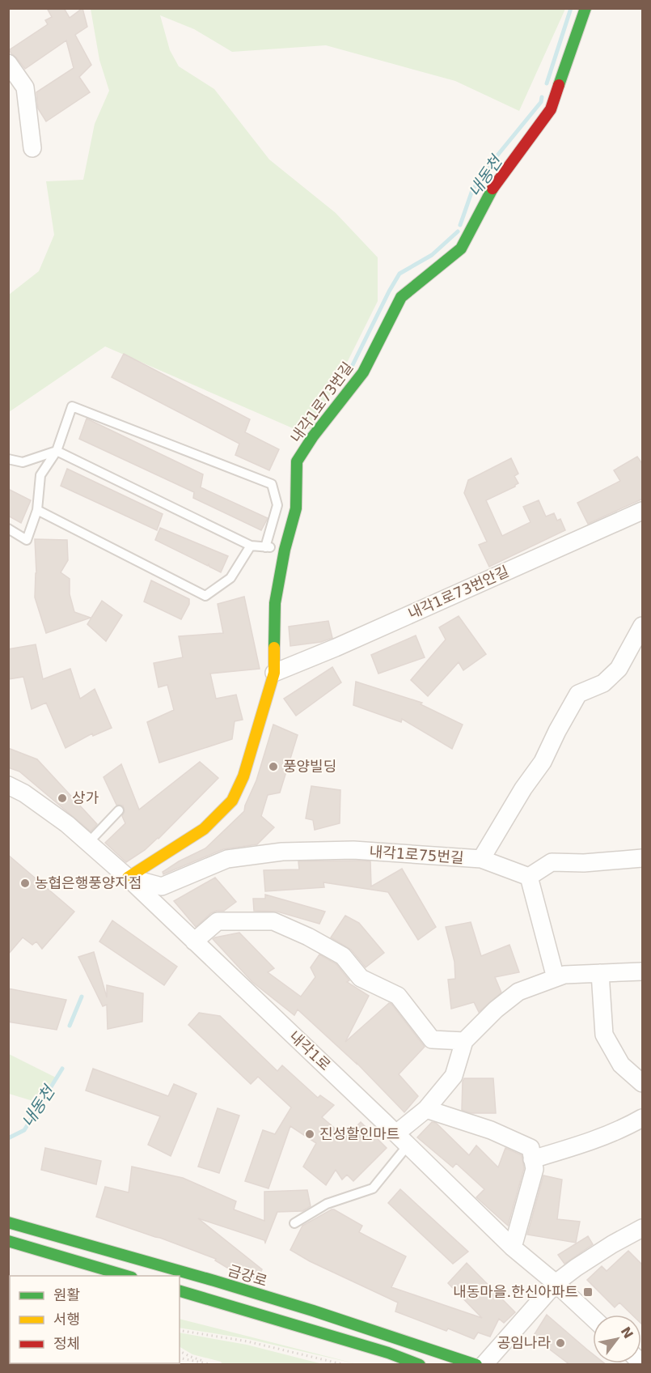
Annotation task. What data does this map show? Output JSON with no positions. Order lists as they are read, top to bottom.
{
  "streets": {
    "street": [
      "내각1로73번길",
      "내각1로73번안길",
      "내각1로75번길",
      "내각1로",
      "금강로"
    ]
  },
  "crossings": [
    ["내각1로73번길", "내각1로73번안길"],
    ["내각1로73번길", "내각1로75번길"],
    ["내각1로73번길", "내각1로"],
    ["내각1로75번길", "내각1로"]
  ],
  "water": ["내동천"],
  "places": {
    "other": [
      "풍양빌딩",
      "상가",
      "농협은행풍양지점",
      "진성할인마트",
      "공임나라"
    ],
    "transit": ["내동마을.한신아파트"]
  },
  "legend": ["원활", "서행", "정체"],
  "north": "top right"
}
